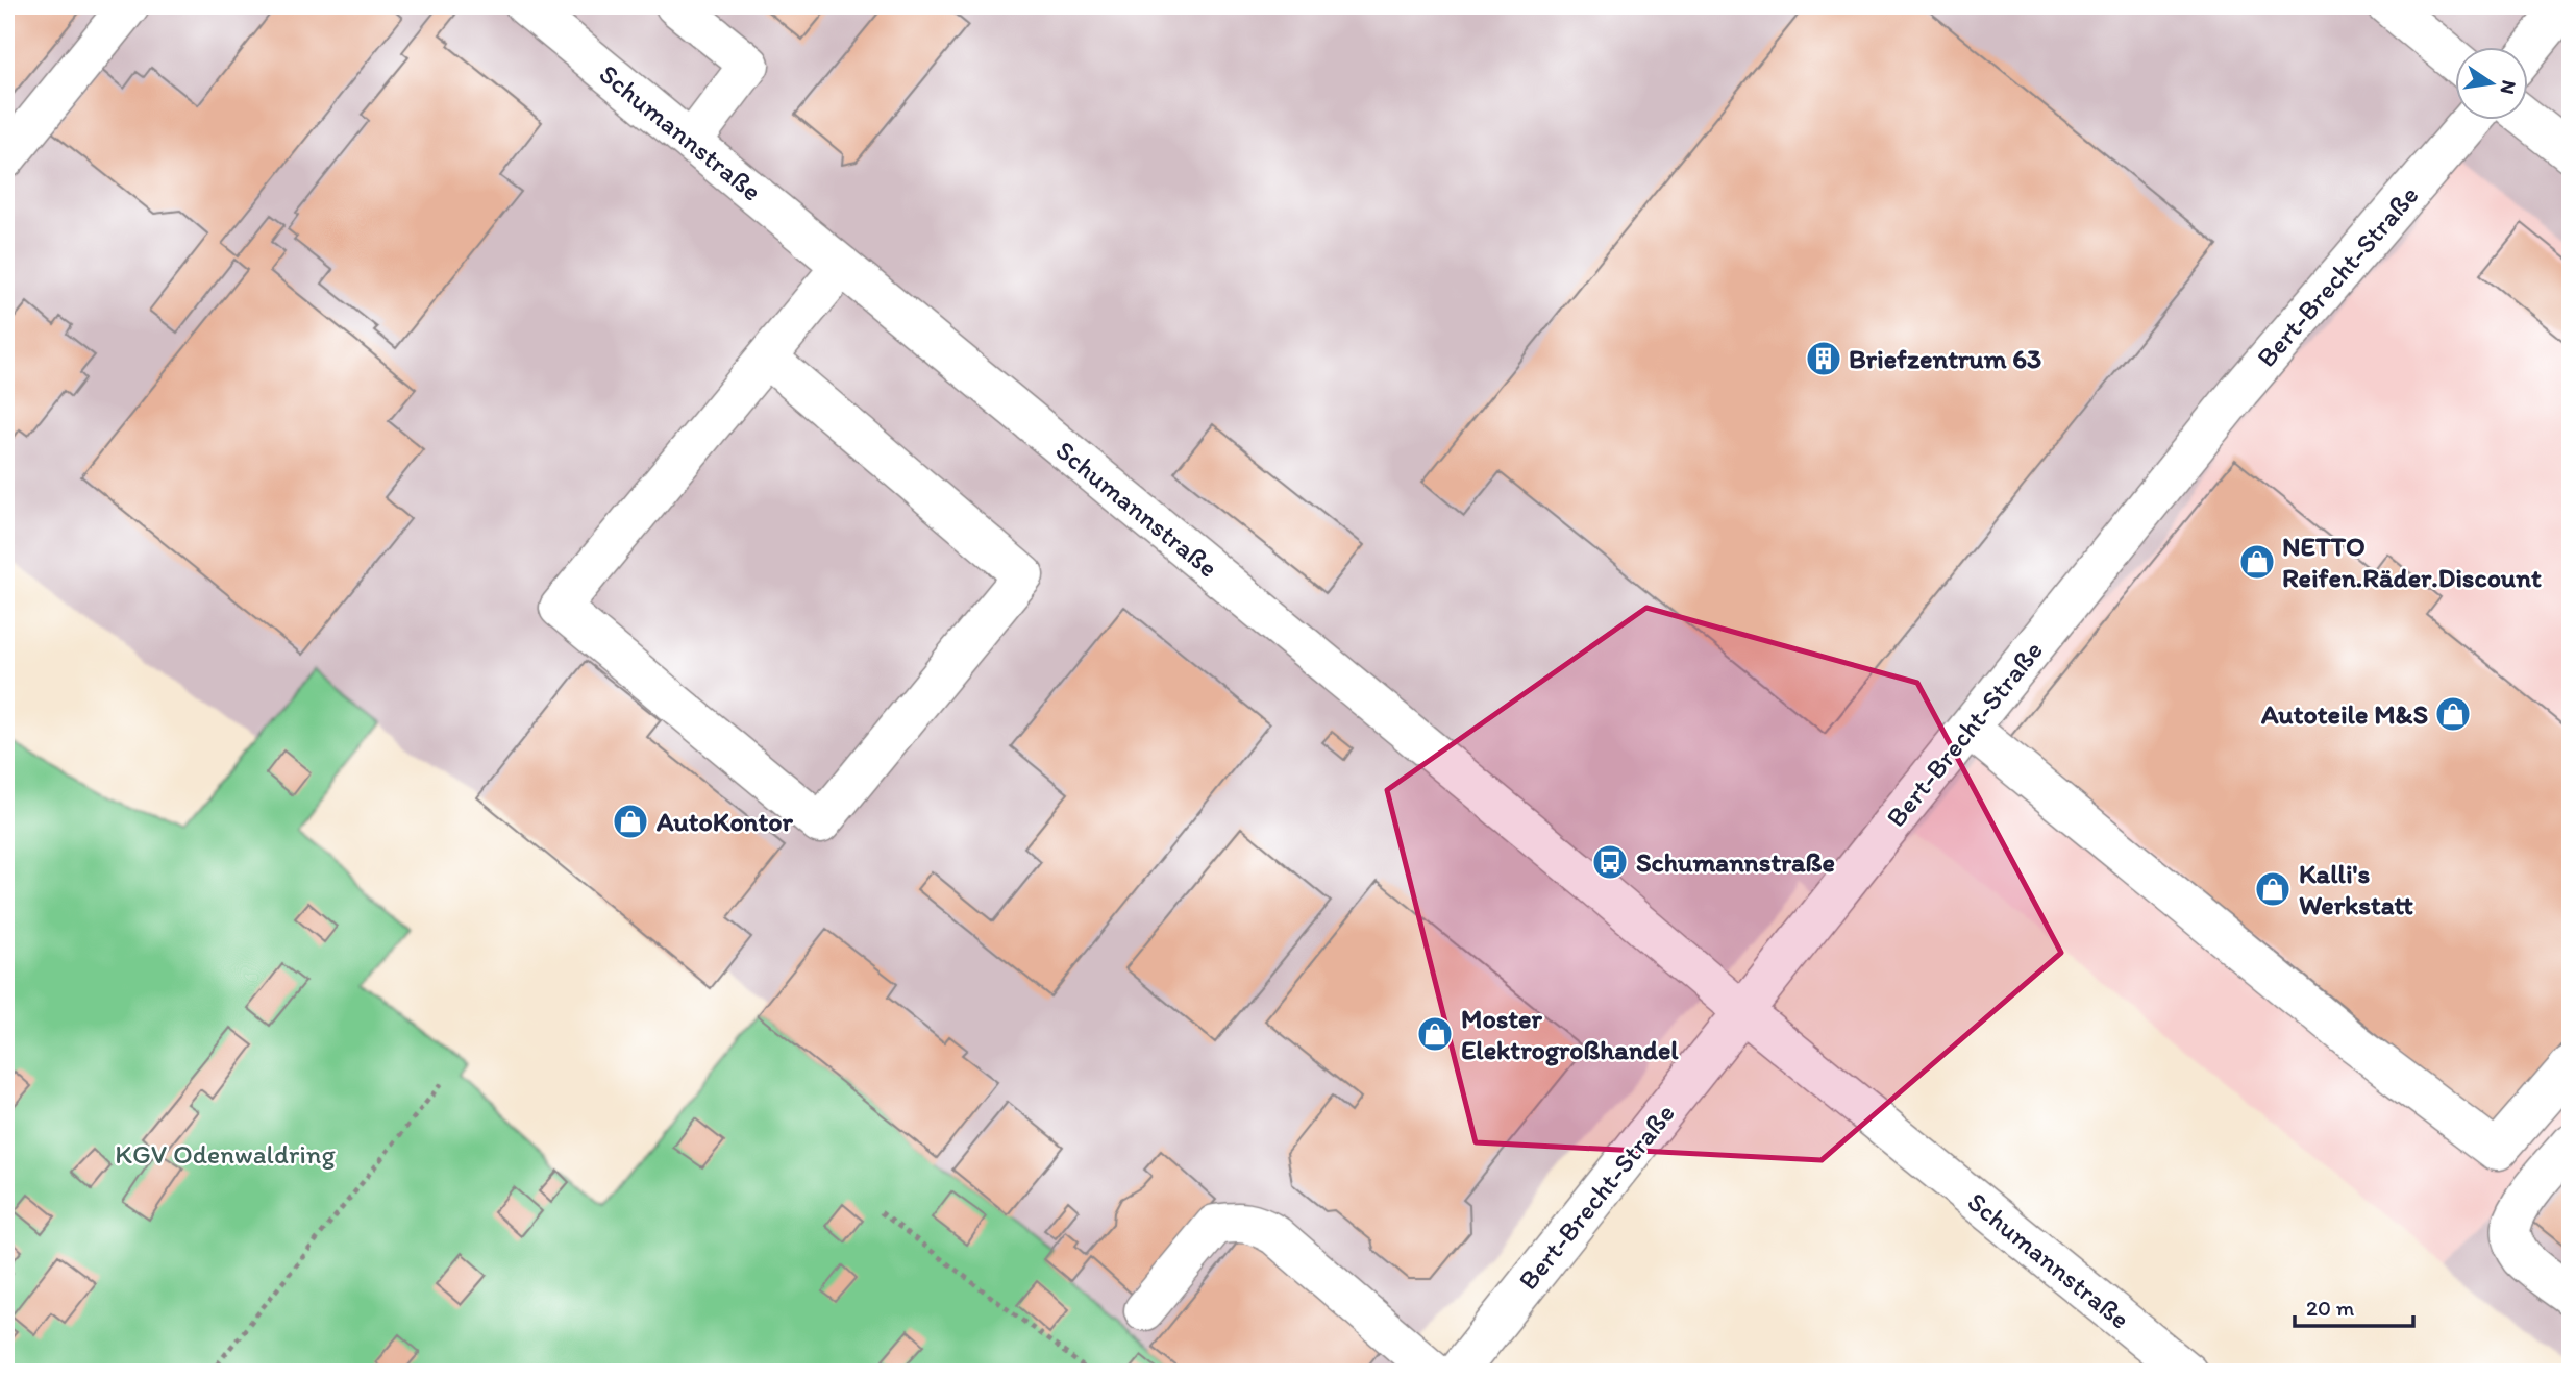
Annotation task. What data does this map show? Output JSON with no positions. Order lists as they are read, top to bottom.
{
  "streets": {
    "street": ["Schumannstraße", "Bert-Brecht-Straße"]
  },
  "crossings": [
    ["Schumannstraße", "Bert-Brecht-Straße"]
  ],
  "parks": ["KGV Odenwaldring"],
  "places": {
    "building": ["Briefzentrum 63"],
    "shop": [
      "NETTO Reifen.Räder.Discount",
      "Autoteile M&S",
      "AutoKontor",
      "Kalli's Werkstatt",
      "Moster Elektrogroßhandel"
    ],
    "bus stop": ["Schumannstraße"]
  },
  "scale_bar": "20 m",
  "north": "right"
}
